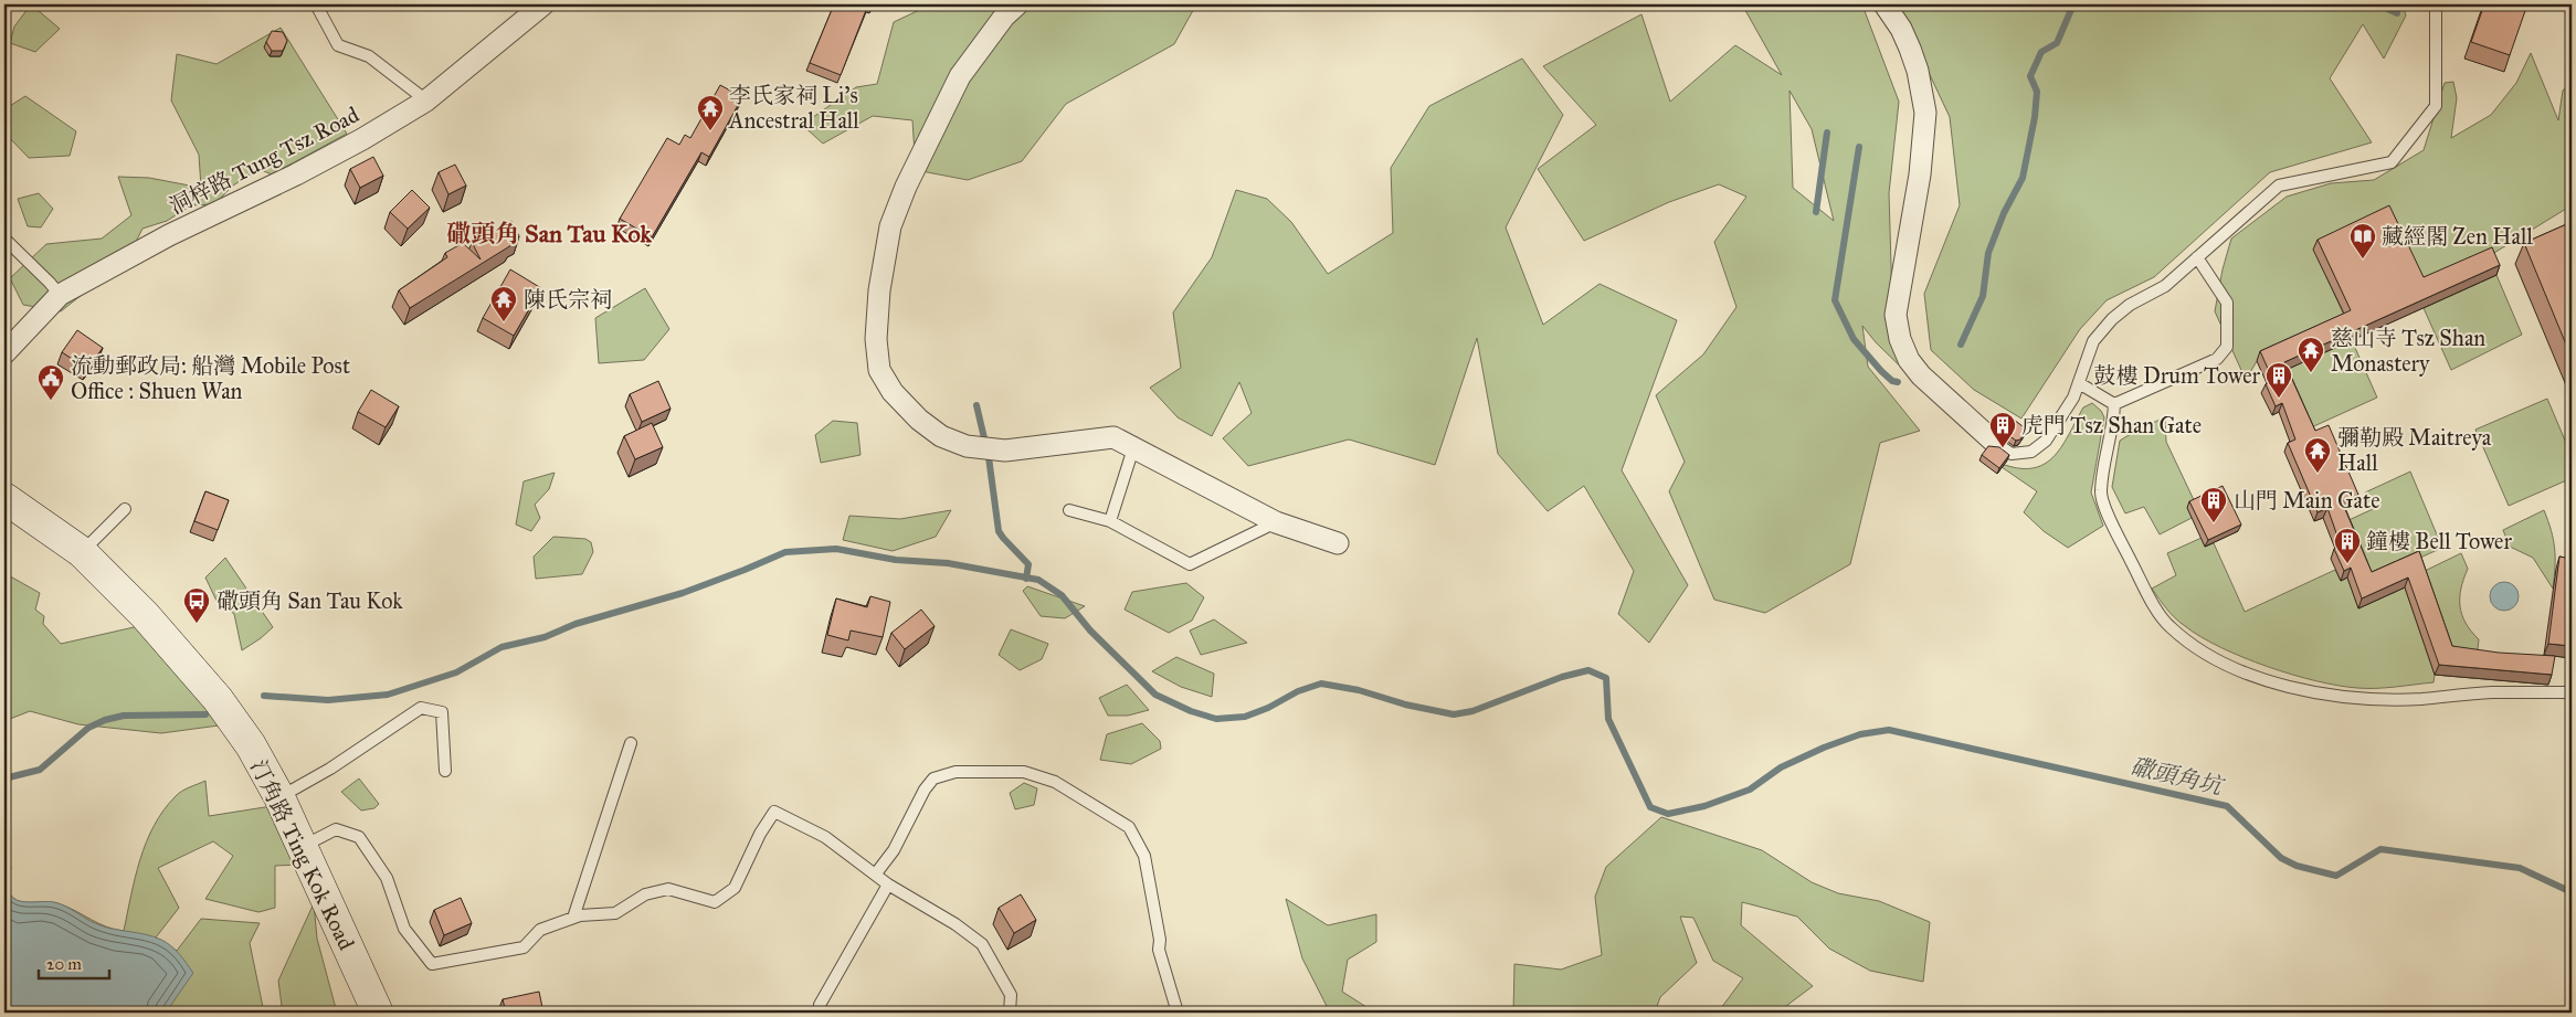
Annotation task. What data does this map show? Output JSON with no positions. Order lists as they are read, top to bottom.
{
  "streets": {
    "main road": ["汀角路 Ting Kok Road"],
    "street": ["洞梓路 Tung Tsz Road"]
  },
  "districts": ["䃟頭角 San Tau Kok"],
  "water": ["䃟頭角坑"],
  "places": {
    "temple": [
      "李氏家祠 Li's Ancestral Hall",
      "陳氏宗祠",
      "慈山寺 Tsz Shan Monastery",
      "彌勒殿 Maitreya Hall"
    ],
    "library": ["藏經閣 Zen Hall"],
    "building": [
      "鼓樓 Drum Tower",
      "虎門 Tsz Shan Gate",
      "山門 Main Gate",
      "鐘樓 Bell Tower"
    ],
    "public building": ["流動郵政局: 船灣 Mobile Post Office : Shuen Wan"],
    "bus stop": ["䃟頭角 San Tau Kok"]
  },
  "scale_bar": "20 m"
}
